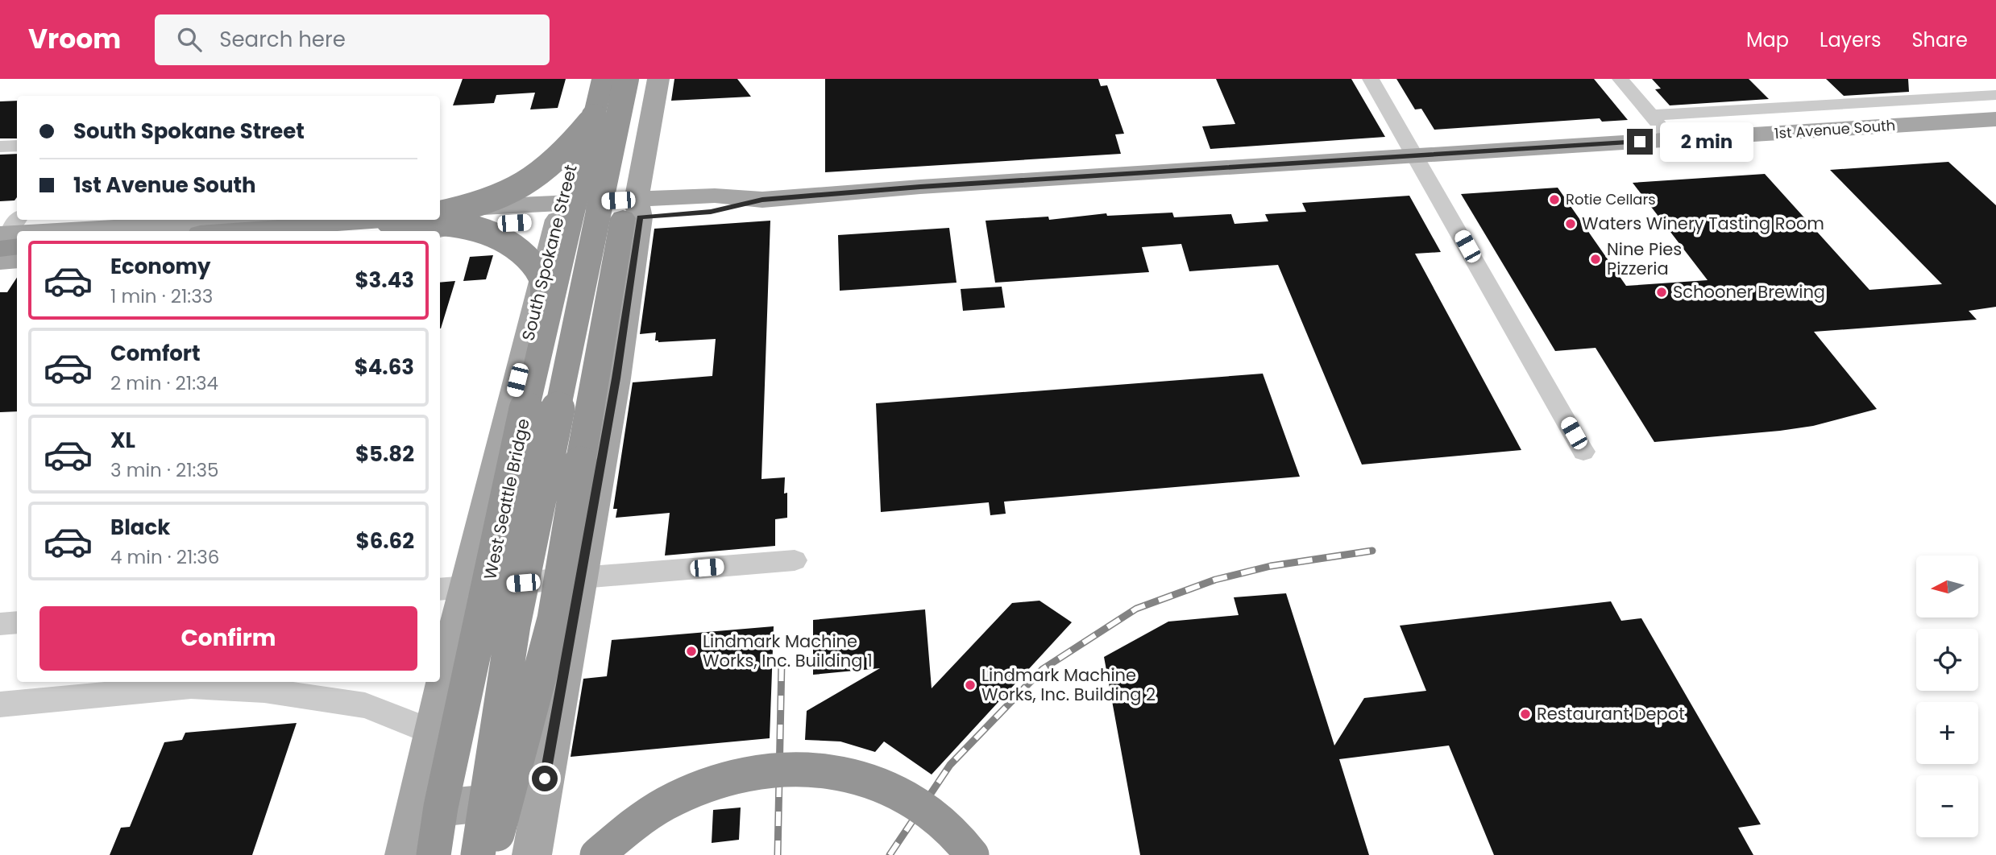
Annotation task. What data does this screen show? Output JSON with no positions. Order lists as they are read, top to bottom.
{
  "streets": {
    "highway": ["West Seattle Bridge"],
    "main road": ["1st Avenue South", "South Spokane Street"]
  },
  "crossings": [
    ["1st Avenue South", "South Spokane Street"],
    ["South Spokane Street", "West Seattle Bridge"]
  ],
  "places": [
    "Rotie Cellars",
    "Waters Winery Tasting Room",
    "Nine Pies Pizzeria",
    "Schooner Brewing",
    "Lindmark Machine Works, Inc. Building 1",
    "Lindmark Machine Works, Inc. Building 2",
    "Restaurant Depot"
  ],
  "north": "left",
  "page": {
    "header": "Vroom",
    "search": "Search here",
    "nav": ["Map", "Layers", "Share"],
    "banner": ["South Spokane Street", "1st Avenue South"],
    "bubble": "2 min",
    "list": [
      {
        "name": "Economy",
        "note": "1 min · 21:33",
        "value": "$3.43"
      },
      {
        "name": "Comfort",
        "note": "2 min · 21:34",
        "value": "$4.63"
      },
      {
        "name": "XL",
        "note": "3 min · 21:35",
        "value": "$5.82"
      },
      {
        "name": "Black",
        "note": "4 min · 21:36",
        "value": "$6.62"
      }
    ],
    "map_buttons": ["+", "−"],
    "buttons": "Confirm"
  }
}
